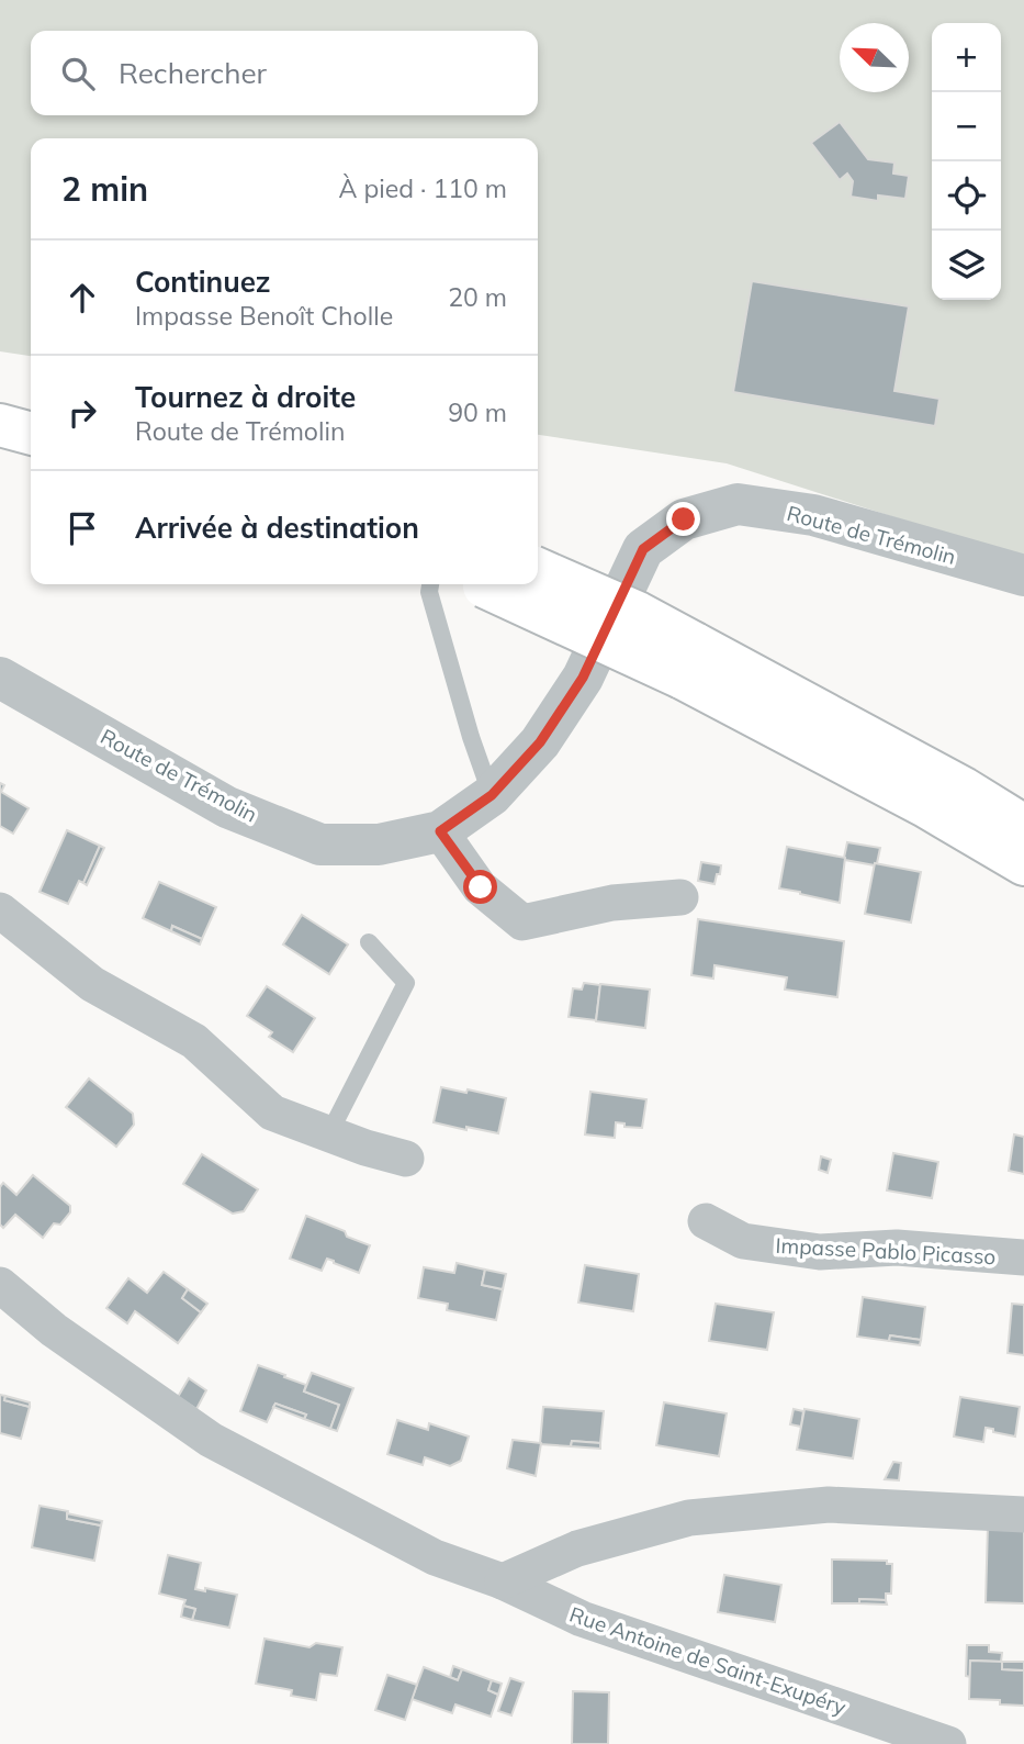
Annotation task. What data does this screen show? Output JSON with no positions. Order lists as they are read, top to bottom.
{
  "streets": {
    "street": ["Route de Trémolin", "Impasse Pablo Picasso", "Rue Antoine de Saint-Exupéry"]
  },
  "north": "top left",
  "page": {
    "map_buttons": ["+", "−"],
    "search": "Rechercher",
    "heading": ["2 min", "À pied · 110 m"],
    "list": [
      ["Continuez", "Impasse Benoît Cholle", "20 m"],
      ["Tournez à droite", "Route de Trémolin", "90 m"],
      "Arrivée à destination"
    ]
  }
}
